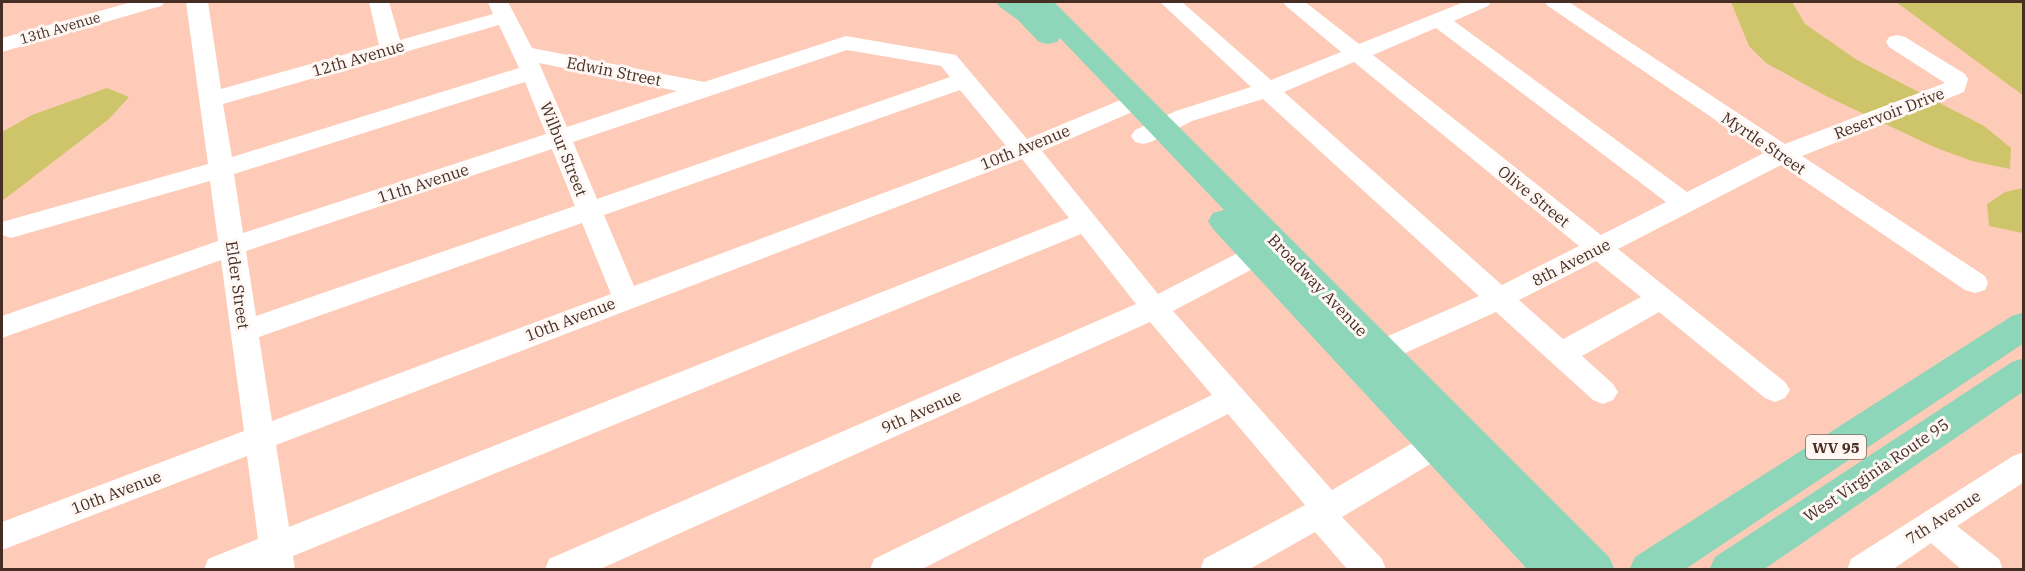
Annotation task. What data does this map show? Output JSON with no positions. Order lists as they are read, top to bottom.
{
  "streets": {
    "main road": ["Broadway Avenue", "WV 95", "West Virginia Route 95"],
    "street": [
      "13th Avenue",
      "12th Avenue",
      "Edwin Street",
      "Reservoir Drive",
      "Myrtle Street",
      "10th Avenue",
      "Wilbur Street",
      "11th Avenue",
      "Olive Street",
      "8th Avenue",
      "Elder Street",
      "9th Avenue",
      "7th Avenue"
    ]
  },
  "crossings": [
    ["12th Avenue", "Wilbur Street"],
    ["12th Avenue", "Elder Street"],
    ["Edwin Street", "Wilbur Street"],
    ["Edwin Street", "11th Avenue"],
    ["Reservoir Drive", "Myrtle Street"],
    ["Reservoir Drive", "8th Avenue"],
    ["Myrtle Street", "8th Avenue"],
    ["10th Avenue", "Wilbur Street"],
    ["10th Avenue", "Elder Street"],
    ["10th Avenue", "Broadway Avenue"],
    ["Wilbur Street", "11th Avenue"],
    ["11th Avenue", "Elder Street"],
    ["Olive Street", "8th Avenue"],
    ["8th Avenue", "Broadway Avenue"],
    ["Broadway Avenue", "9th Avenue"]
  ]
}
